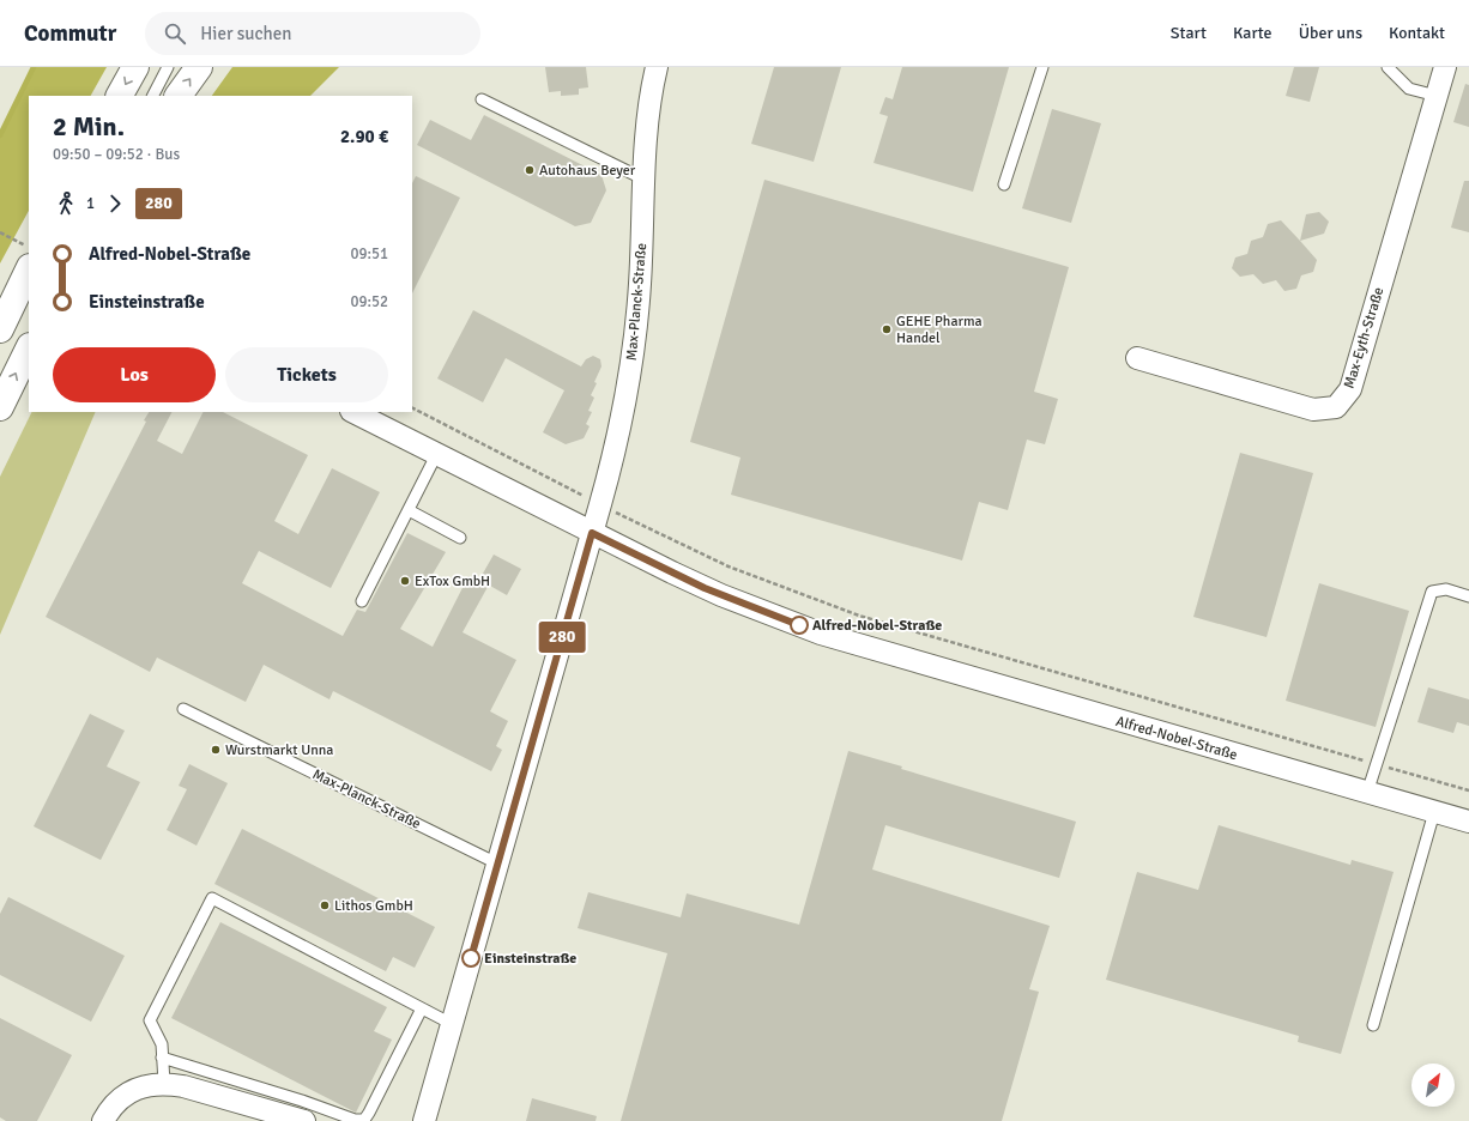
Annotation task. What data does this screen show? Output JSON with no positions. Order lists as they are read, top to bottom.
{
  "streets": {
    "street": ["Max-Planck-Straße", "Max-Eyth-Straße", "Alfred-Nobel-Straße"]
  },
  "crossings": [
    ["Max-Planck-Straße", "Alfred-Nobel-Straße"]
  ],
  "places": [
    "Autohaus Beyer",
    "GEHE Pharma Handel",
    "ExTox GmbH",
    "Alfred-Nobel-Straße",
    "Wurstmarkt Unna",
    "Lithos GmbH",
    "Einsteinstraße"
  ],
  "lines": ["bus line 280"],
  "north": "top right",
  "page": {
    "header": "Commutr",
    "search": "Hier suchen",
    "nav": [
      "Start",
      "Karte",
      "Über uns",
      "Kontakt"
    ],
    "on_map": "280",
    "heading": ["2 Min.", "09:50 – 09:52 · Bus", "2.90 €"],
    "legs": ["1", "280"],
    "list": [
      {
        "name": "Alfred-Nobel-Straße",
        "value": "09:51"
      },
      {
        "name": "Einsteinstraße",
        "value": "09:52"
      }
    ],
    "buttons": ["Los", "Tickets"]
  }
}
